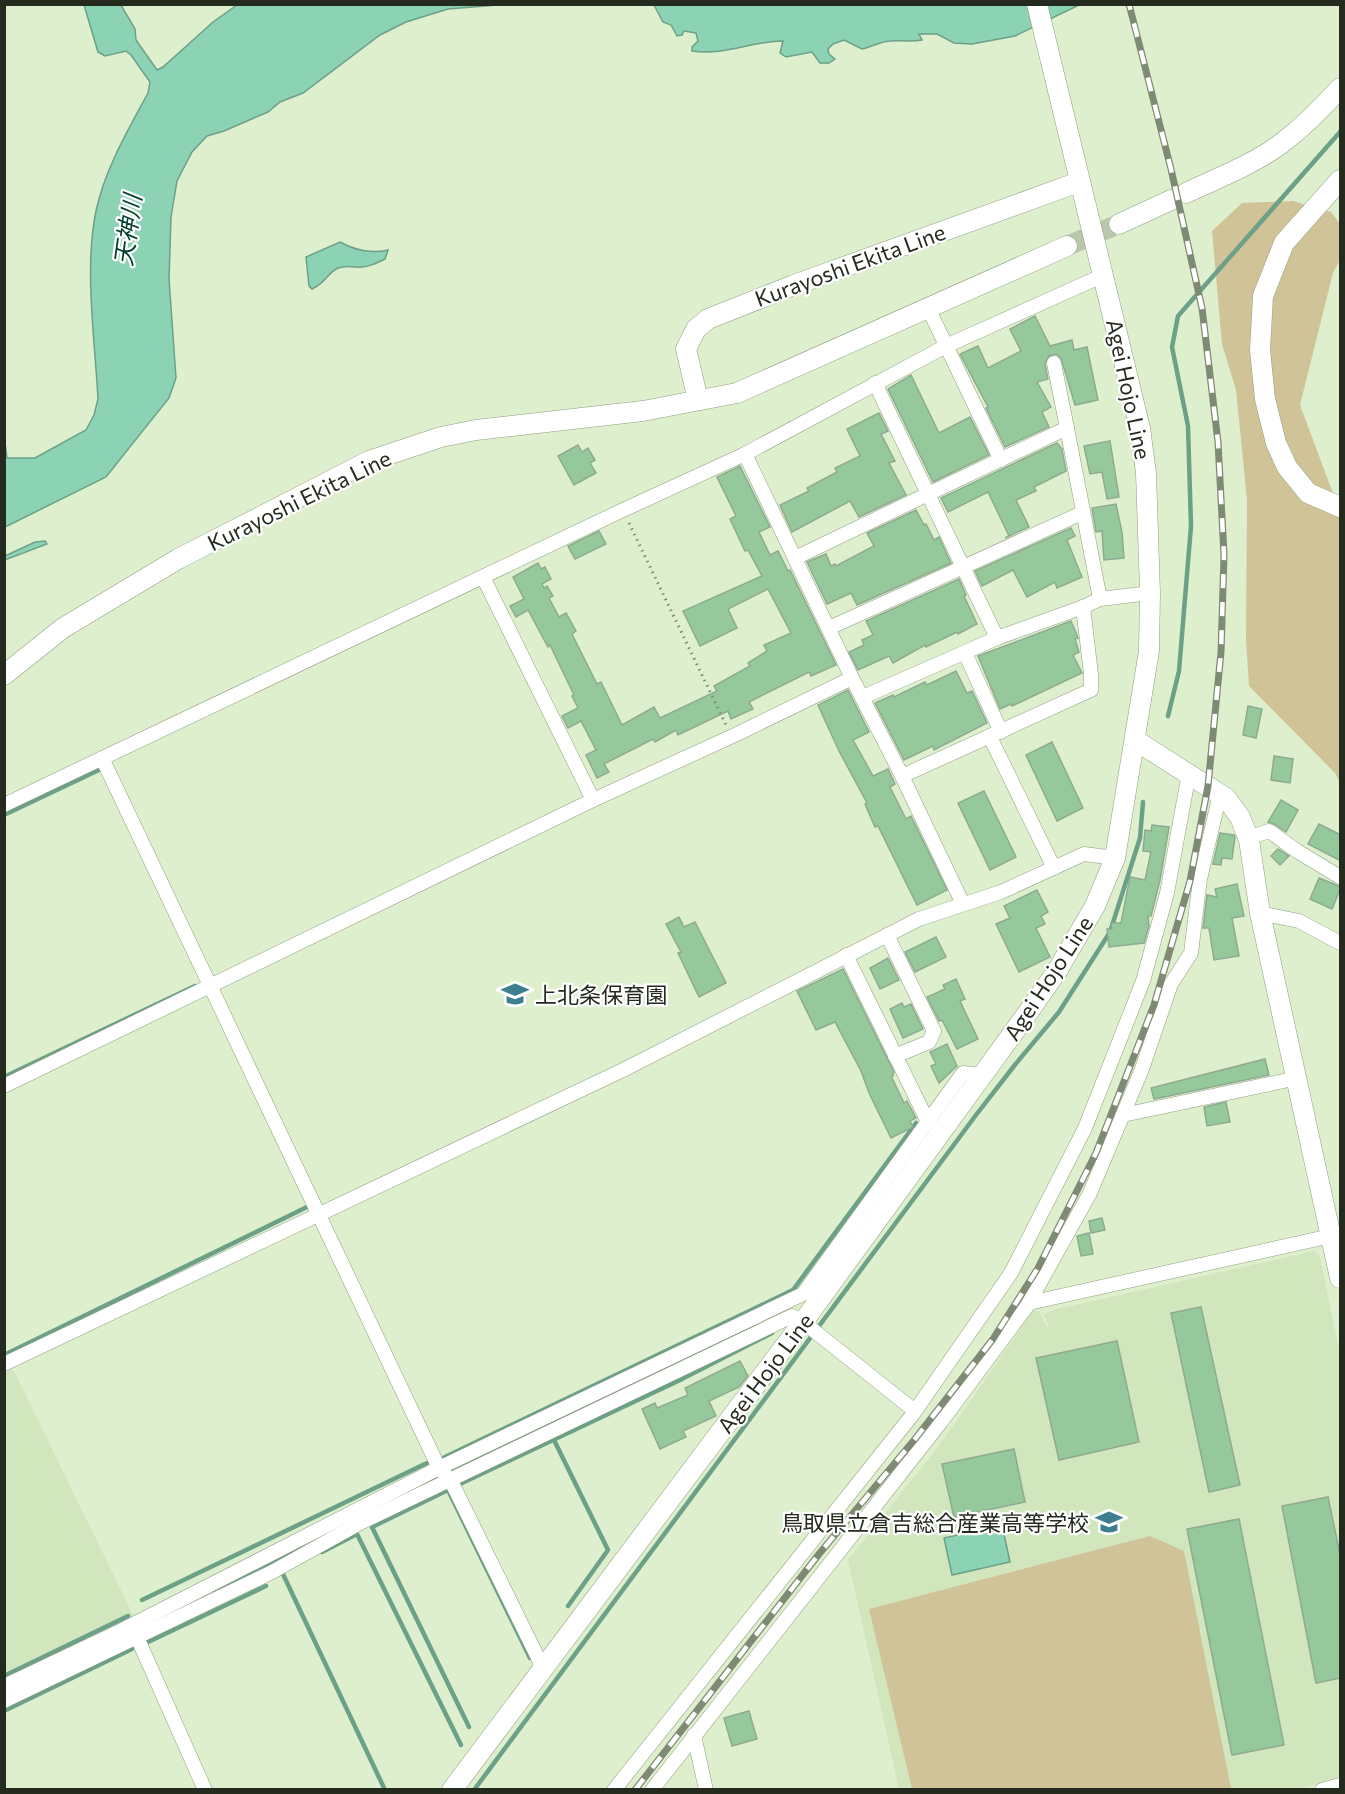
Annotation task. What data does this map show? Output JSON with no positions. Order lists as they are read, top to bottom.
{
  "streets": {
    "main road": ["Kurayoshi Ekita Line", "Agei Hojo Line"]
  },
  "crossings": [
    ["Kurayoshi Ekita Line", "Agei Hojo Line"]
  ],
  "water": ["天神川"],
  "places": {
    "school or university": ["上北条保育園", "鳥取県立倉吉総合産業高等学校"]
  }
}
